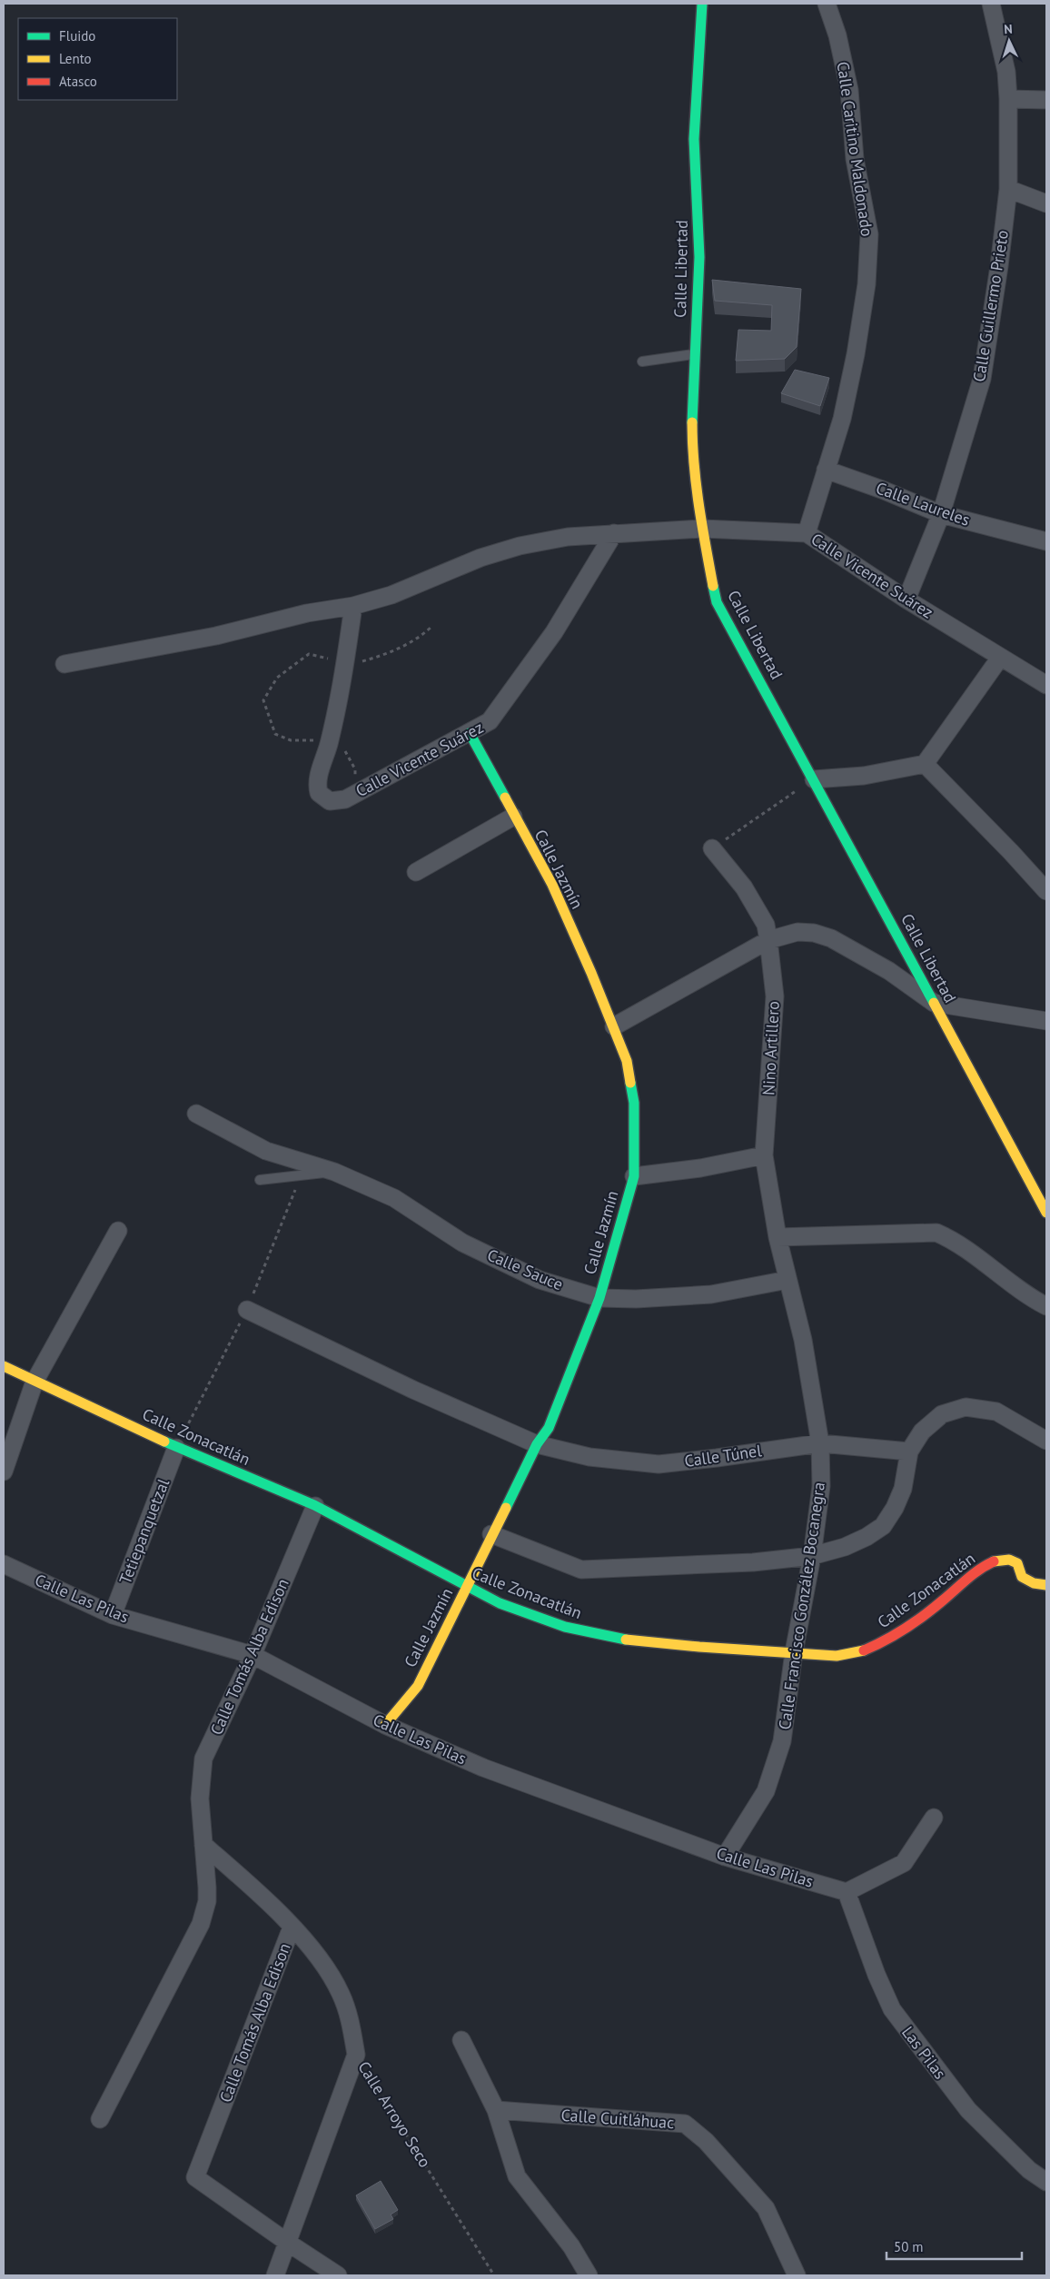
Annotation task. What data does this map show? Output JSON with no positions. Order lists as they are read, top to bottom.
{
  "streets": {
    "street": [
      "Calle Caritino Maldonado",
      "Calle Libertad",
      "Calle Guillermo Prieto",
      "Calle Laureles",
      "Calle Vicente Suárez",
      "Calle Jazmín",
      "Nino Artillero",
      "Calle Sauce",
      "Calle Zonacatlán",
      "Calle Túnel",
      "Tetiepanquetzal",
      "Calle Las Pilas",
      "Calle Francisco González Bocanegra",
      "Calle Tomás Alba Edison",
      "Las Pilas",
      "Calle Arroyo Seco",
      "Calle Cuitláhuac"
    ]
  },
  "crossings": [
    ["Calle Caritino Maldonado", "Calle Laureles"],
    ["Calle Caritino Maldonado", "Calle Vicente Suárez"],
    ["Calle Libertad", "Calle Vicente Suárez"],
    ["Calle Guillermo Prieto", "Calle Laureles"],
    ["Calle Guillermo Prieto", "Calle Vicente Suárez"],
    ["Calle Vicente Suárez", "Calle Jazmín"],
    ["Calle Jazmín", "Calle Sauce"],
    ["Calle Jazmín", "Calle Zonacatlán"],
    ["Calle Jazmín", "Calle Túnel"],
    ["Calle Jazmín", "Calle Las Pilas"],
    ["Nino Artillero", "Calle Francisco González Bocanegra"],
    ["Calle Sauce", "Calle Francisco González Bocanegra"],
    ["Calle Zonacatlán", "Tetiepanquetzal"],
    ["Calle Zonacatlán", "Calle Francisco González Bocanegra"],
    ["Calle Zonacatlán", "Calle Tomás Alba Edison"],
    ["Calle Túnel", "Calle Francisco González Bocanegra"],
    ["Tetiepanquetzal", "Calle Las Pilas"],
    ["Calle Las Pilas", "Calle Francisco González Bocanegra"],
    ["Calle Las Pilas", "Calle Tomás Alba Edison"],
    ["Calle Las Pilas", "Las Pilas"],
    ["Calle Tomás Alba Edison", "Calle Arroyo Seco"]
  ],
  "legend": ["Fluido", "Lento", "Atasco"],
  "scale_bar": "50 m",
  "north": "top"
}
